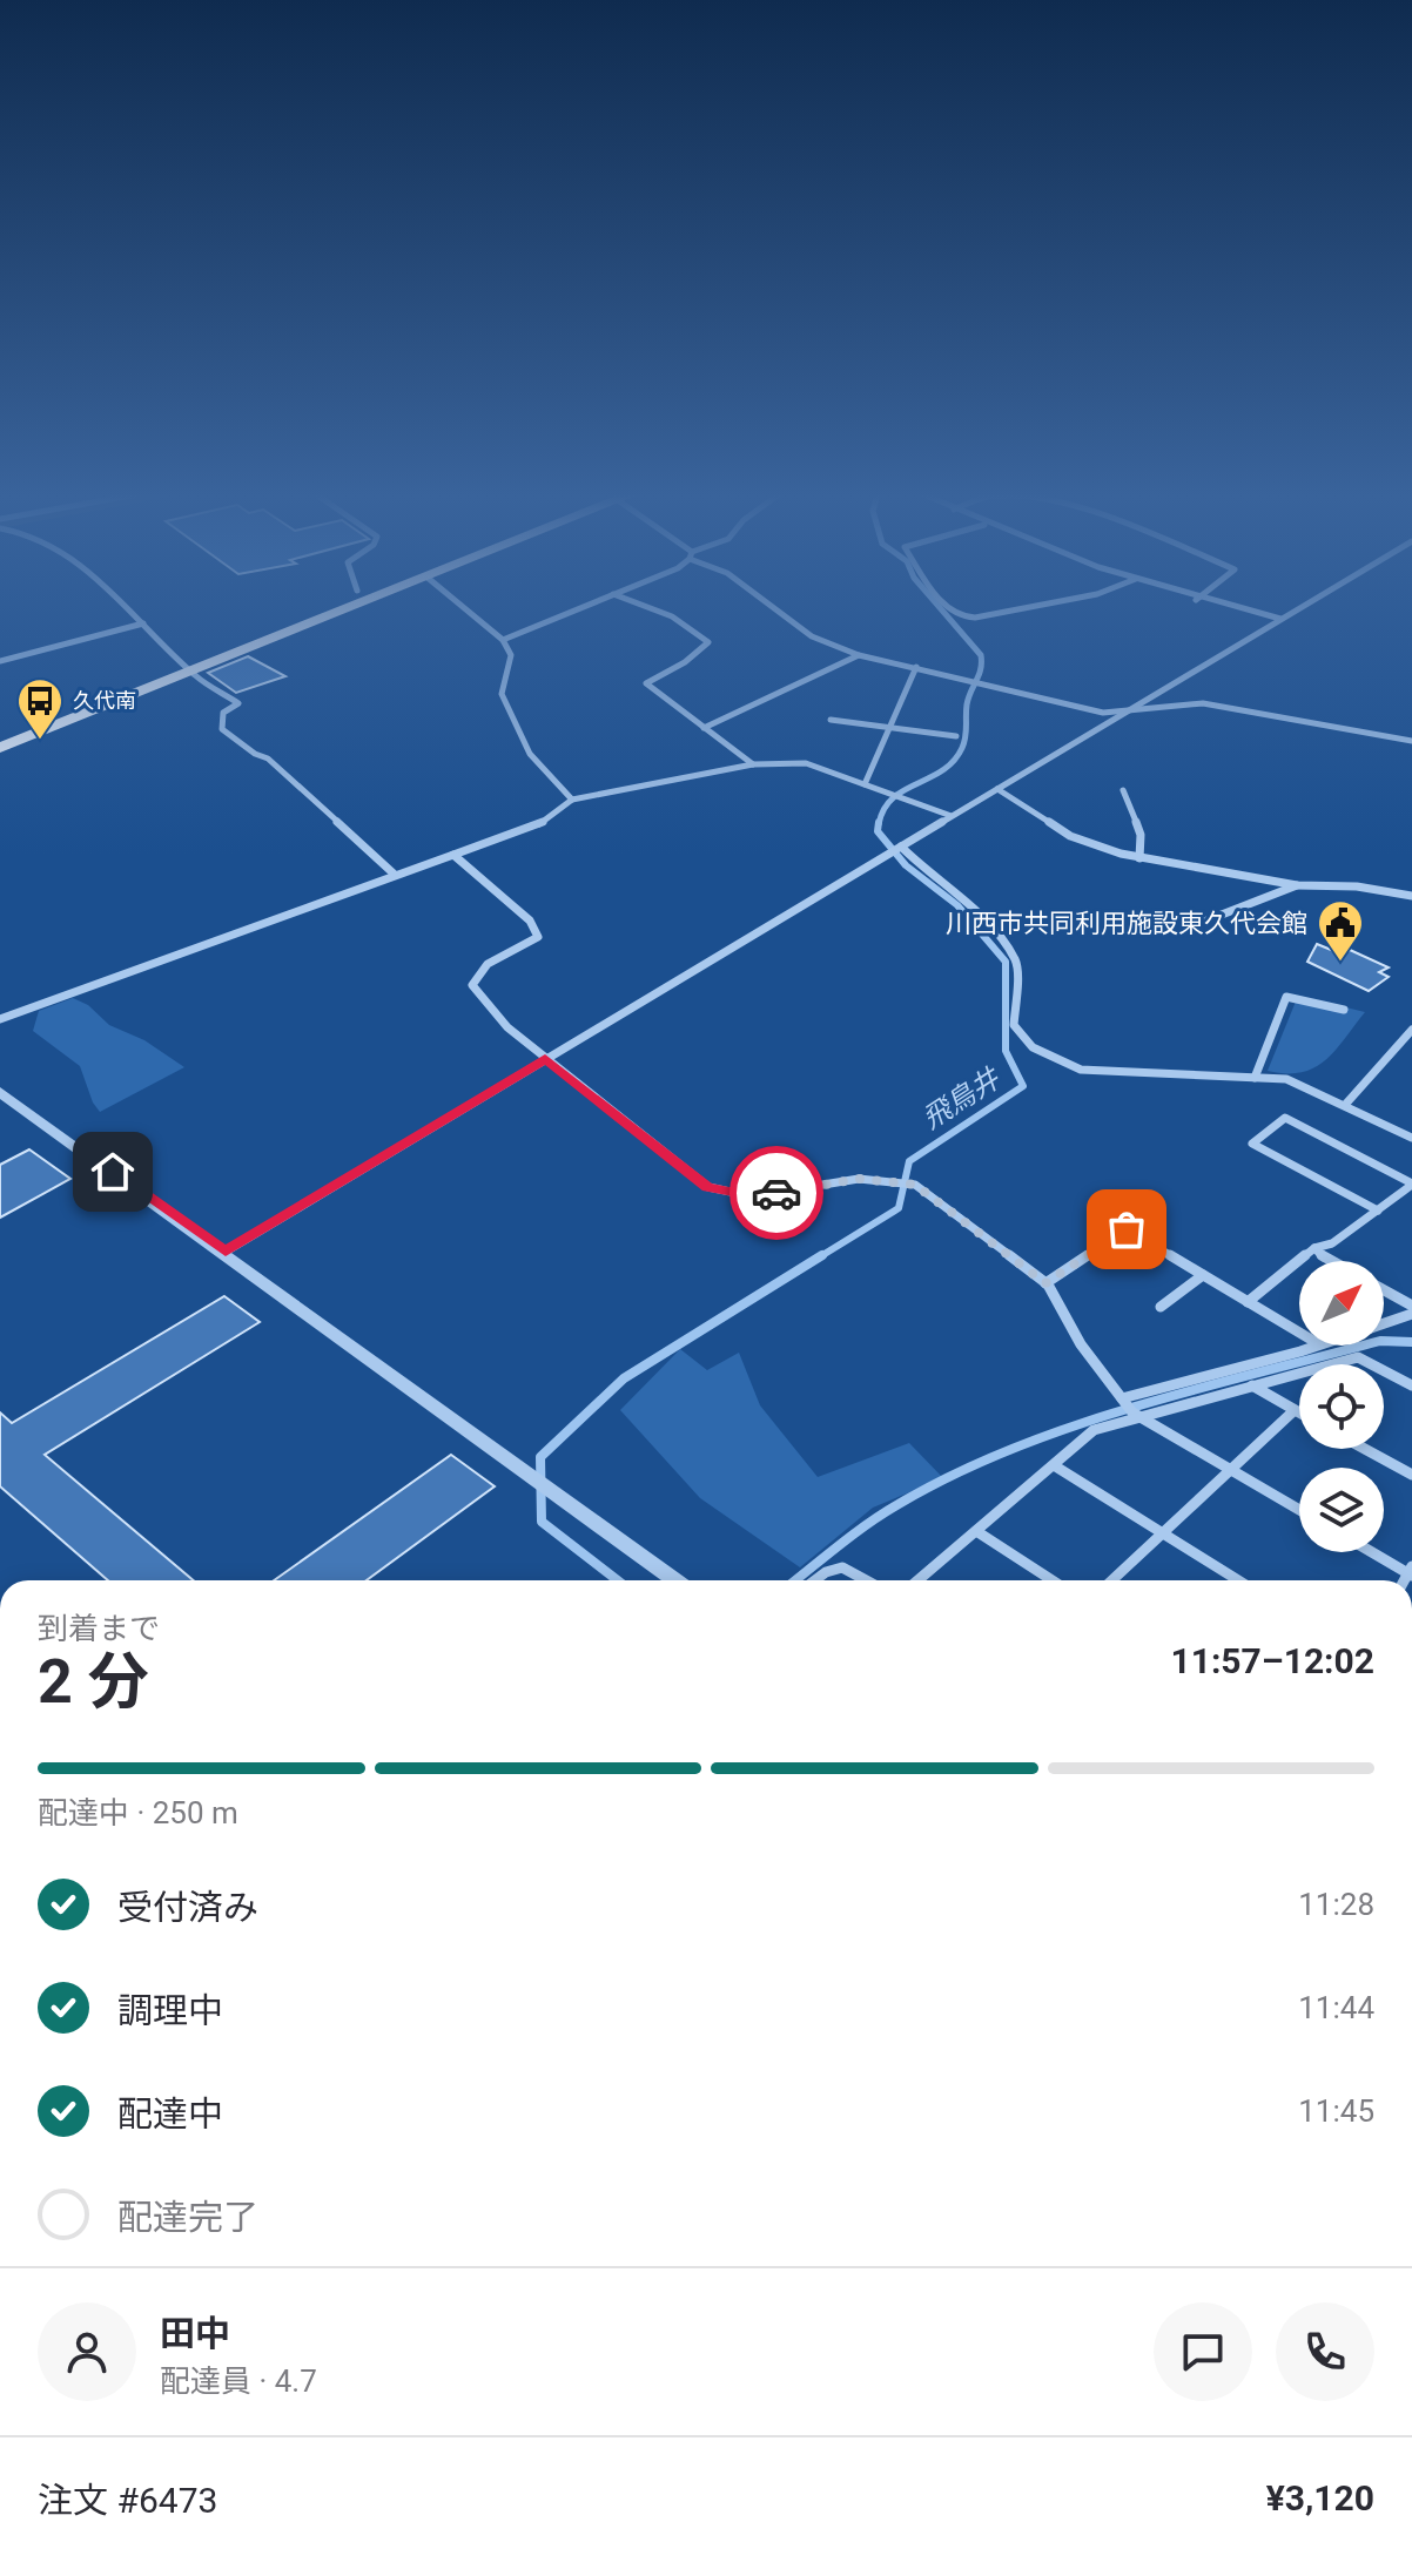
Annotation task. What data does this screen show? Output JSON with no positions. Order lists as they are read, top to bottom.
{
  "water": ["飛鳥井"],
  "places": {
    "bus stop": ["久代南"],
    "public building": ["川西市共同利用施設東久代会館"]
  },
  "north": "top right",
  "page": {
    "heading": ["2 分", "到着まで", "11:57–12:02"],
    "panel": [
      "田中",
      "配達員 · 4.7",
      "注文 #6473",
      "¥3,120"
    ],
    "bar": "配達中 · 250 m",
    "list": [
      ["受付済み", "11:28"],
      ["調理中", "11:44"],
      ["配達中", "11:45"],
      "配達完了"
    ]
  }
}
